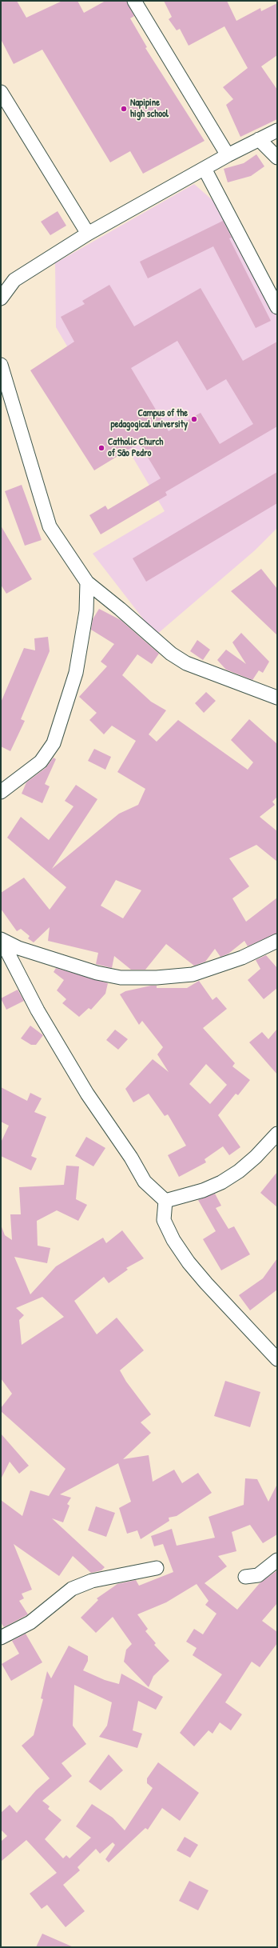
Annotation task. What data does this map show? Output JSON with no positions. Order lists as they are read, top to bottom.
{
  "places": ["Napipine high school", "Campus of the pedagogical university", "Catholic Church of São Pedro"]
}
